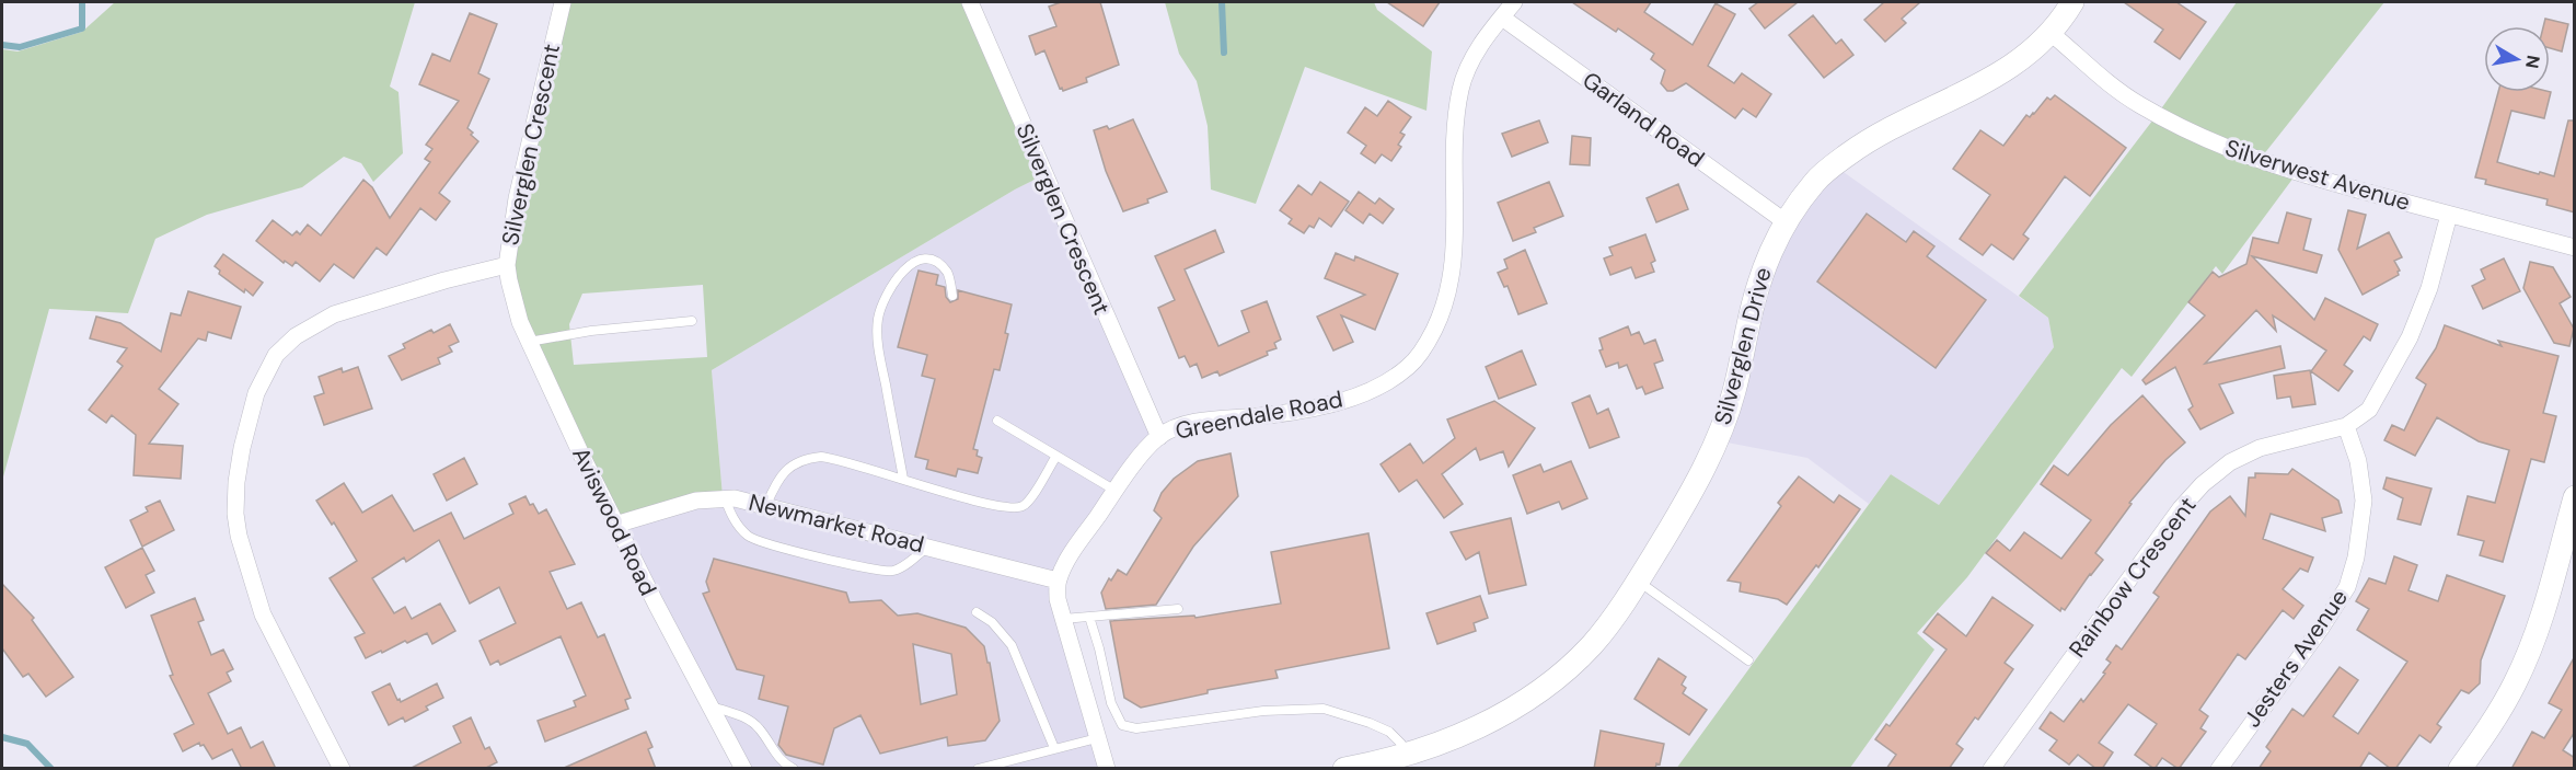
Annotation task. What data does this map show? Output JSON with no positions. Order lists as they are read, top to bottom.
{
  "streets": {
    "street": [
      "Garland Road",
      "Silverglen Crescent",
      "Silverwest Avenue",
      "Silverglen Drive",
      "Greendale Road",
      "Aviswood Road",
      "Newmarket Road",
      "Rainbow Crescent",
      "Jesters Avenue"
    ]
  },
  "crossings": [
    ["Garland Road", "Silverglen Drive"],
    ["Garland Road", "Greendale Road"],
    ["Silverglen Crescent", "Greendale Road"],
    ["Silverglen Crescent", "Aviswood Road"],
    ["Silverwest Avenue", "Silverglen Drive"],
    ["Silverwest Avenue", "Rainbow Crescent"],
    ["Greendale Road", "Newmarket Road"],
    ["Aviswood Road", "Newmarket Road"],
    ["Rainbow Crescent", "Jesters Avenue"]
  ],
  "north": "right"
}
